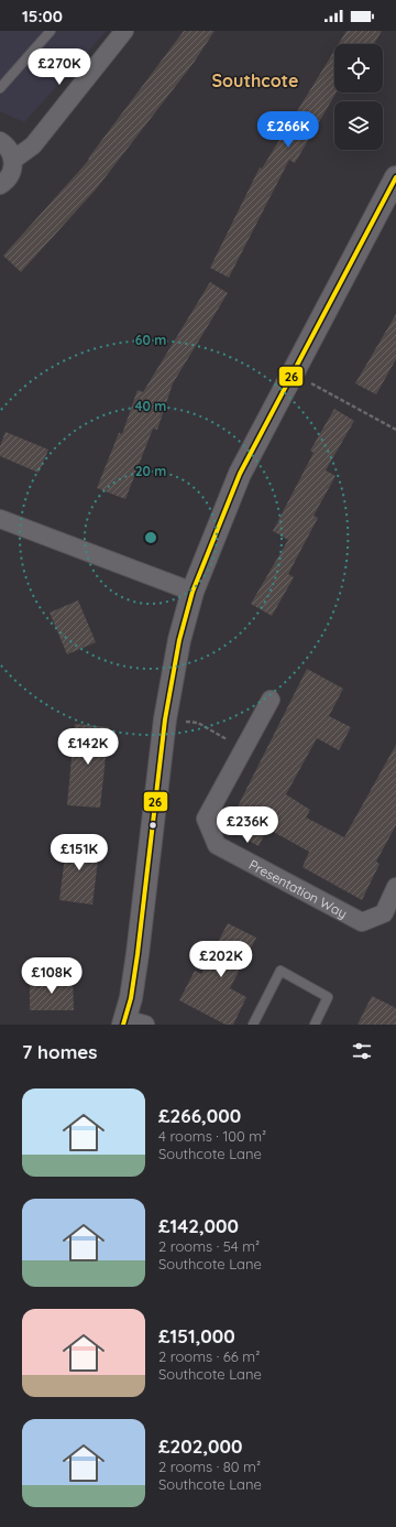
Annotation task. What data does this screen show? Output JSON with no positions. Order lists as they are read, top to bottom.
{
  "streets": {
    "street": ["Presentation Way"]
  },
  "districts": ["Southcote"],
  "lines": ["transit line 26"],
  "page": {
    "status": "15:00",
    "price": [
      "£270K",
      "£266K",
      "£142K",
      "£236K",
      "£151K",
      "£202K",
      "£108K"
    ],
    "heading": "7 homes",
    "list": [
      {
        "name": "£266,000",
        "note": "4 rooms · 100 m² · Southcote Lane"
      },
      {
        "name": "£142,000",
        "note": "2 rooms · 54 m² · Southcote Lane"
      },
      {
        "name": "£151,000",
        "note": "2 rooms · 66 m² · Southcote Lane"
      },
      {
        "name": "£202,000",
        "note": "2 rooms · 80 m² · Southcote Lane"
      }
    ]
  },
  "rings": ["60 m", "40 m", "20 m"]
}
